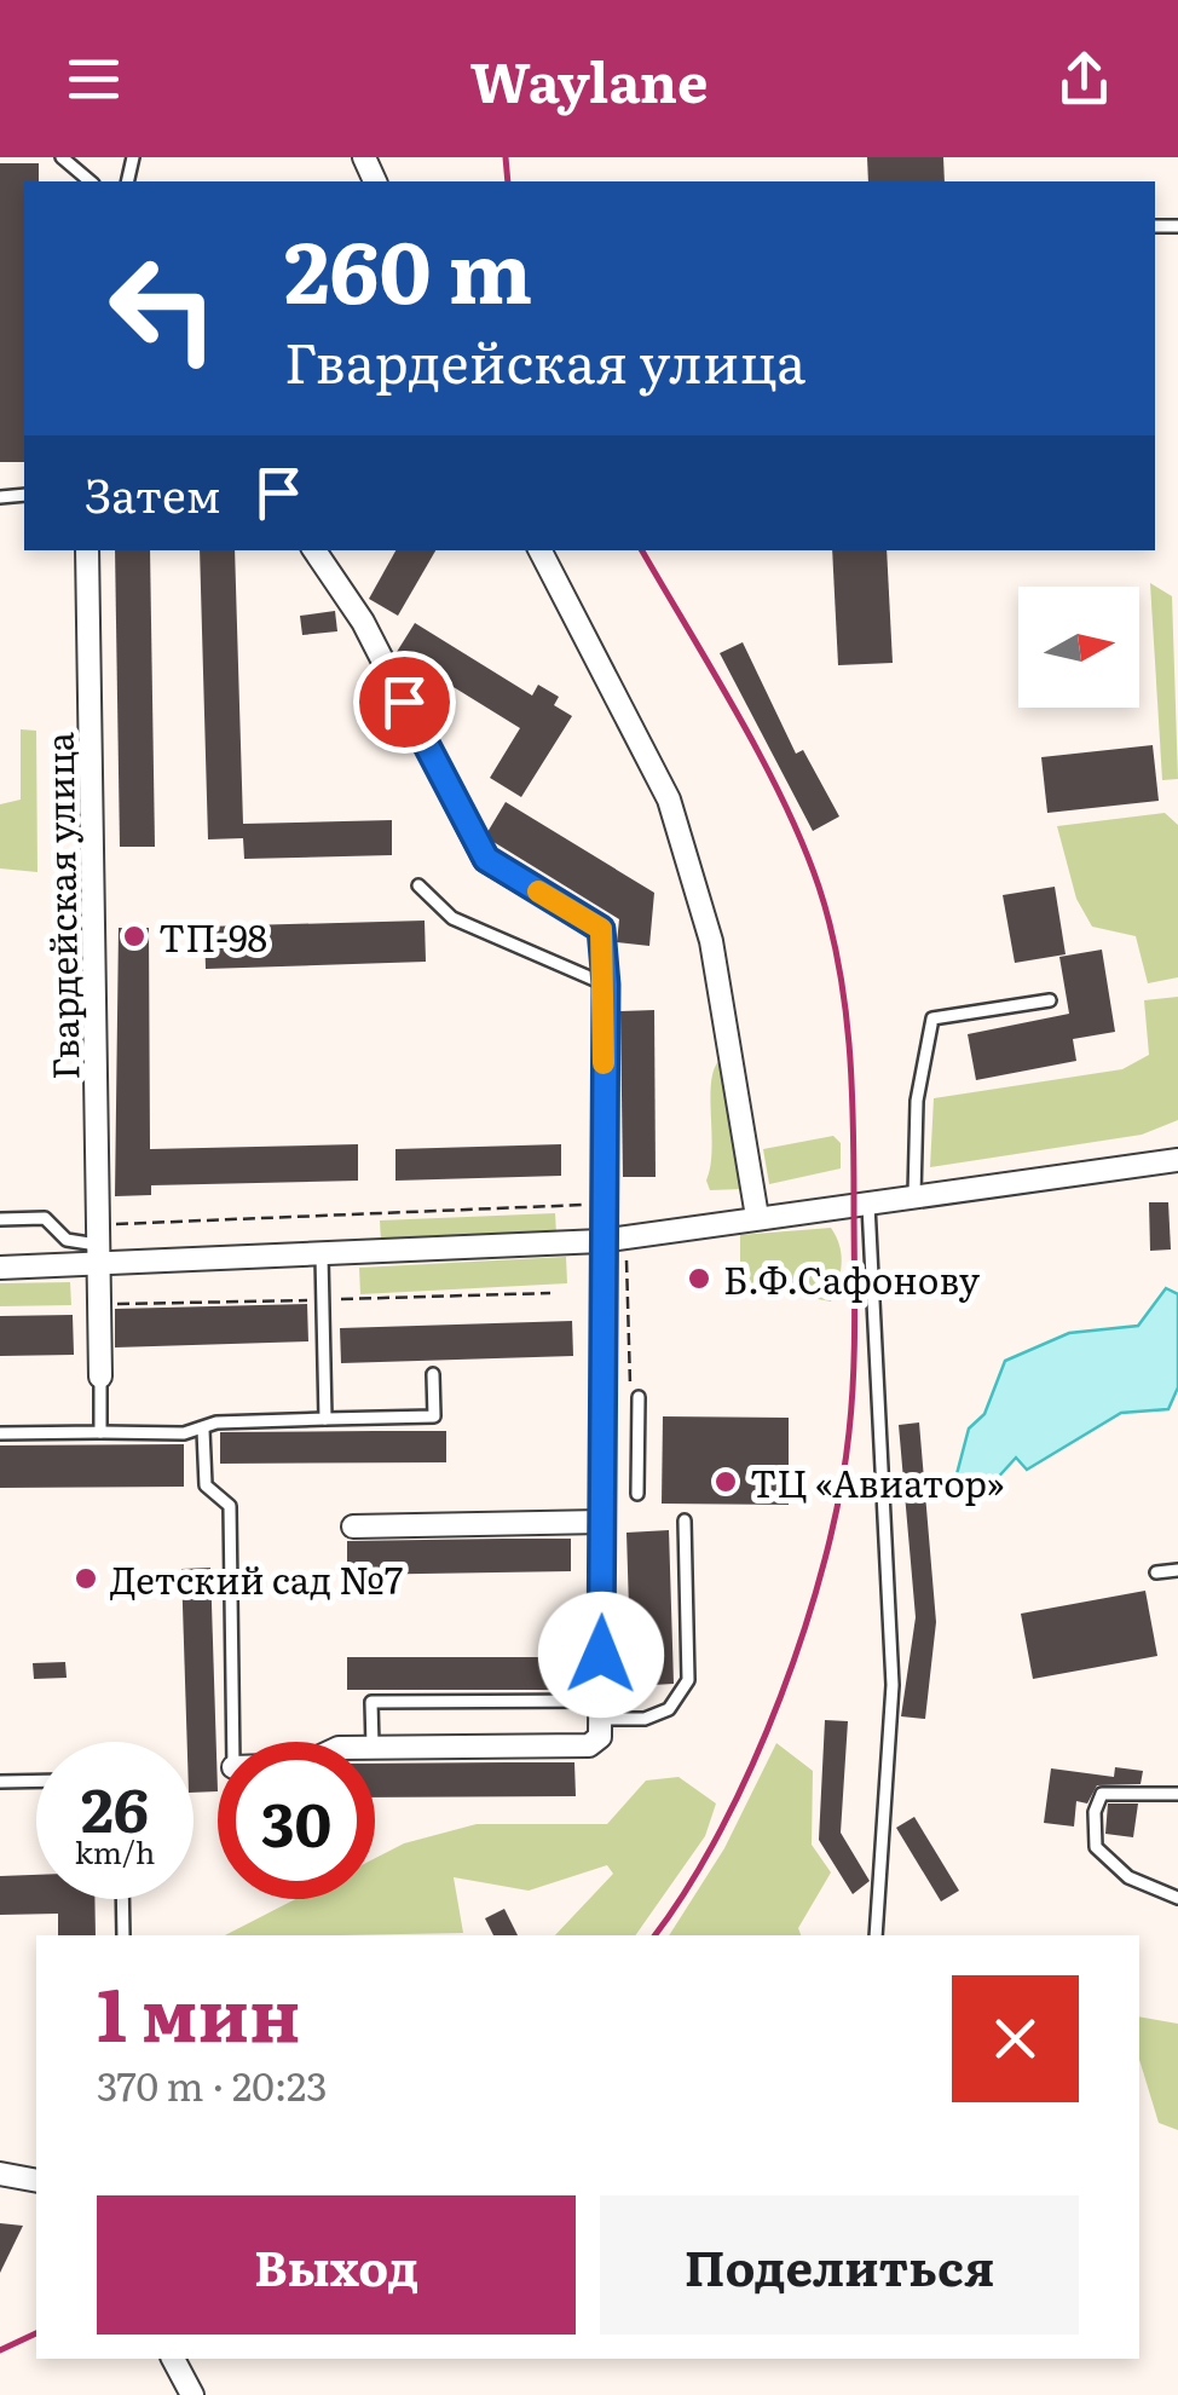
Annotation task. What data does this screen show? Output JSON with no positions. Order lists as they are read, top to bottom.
{
  "streets": {
    "street": ["Гвардейская улица"]
  },
  "places": [
    "ТП-98",
    "Б.Ф.Сафонову",
    "ТЦ «Авиатор»",
    "Детский сад №7"
  ],
  "north": "right",
  "page": {
    "header": "Waylane",
    "turn": ["260 m", "Гвардейская улица"],
    "then": "Затем",
    "speed": "26 km/h",
    "limit": "30",
    "heading": ["1 мин", "370 m · 20:23"],
    "buttons": ["Выход", "Поделиться"]
  }
}
